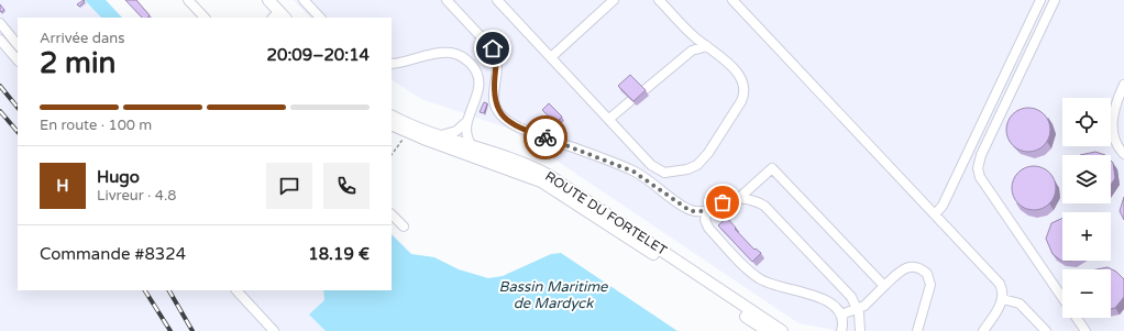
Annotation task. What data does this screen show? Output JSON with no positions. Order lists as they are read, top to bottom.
{
  "streets": {
    "main road": ["ROUTE DU FORTELET"]
  },
  "water": ["Bassin Maritime de Mardyck"],
  "page": {
    "heading": ["2 min", "Arrivée dans", "20:09–20:14"],
    "panel": [
      "Hugo",
      "Livreur · 4.8",
      "Commande #8324",
      "18.19 €"
    ],
    "bar": "En route · 100 m",
    "map_buttons": ["+", "−"],
    "round": "H"
  }
}
